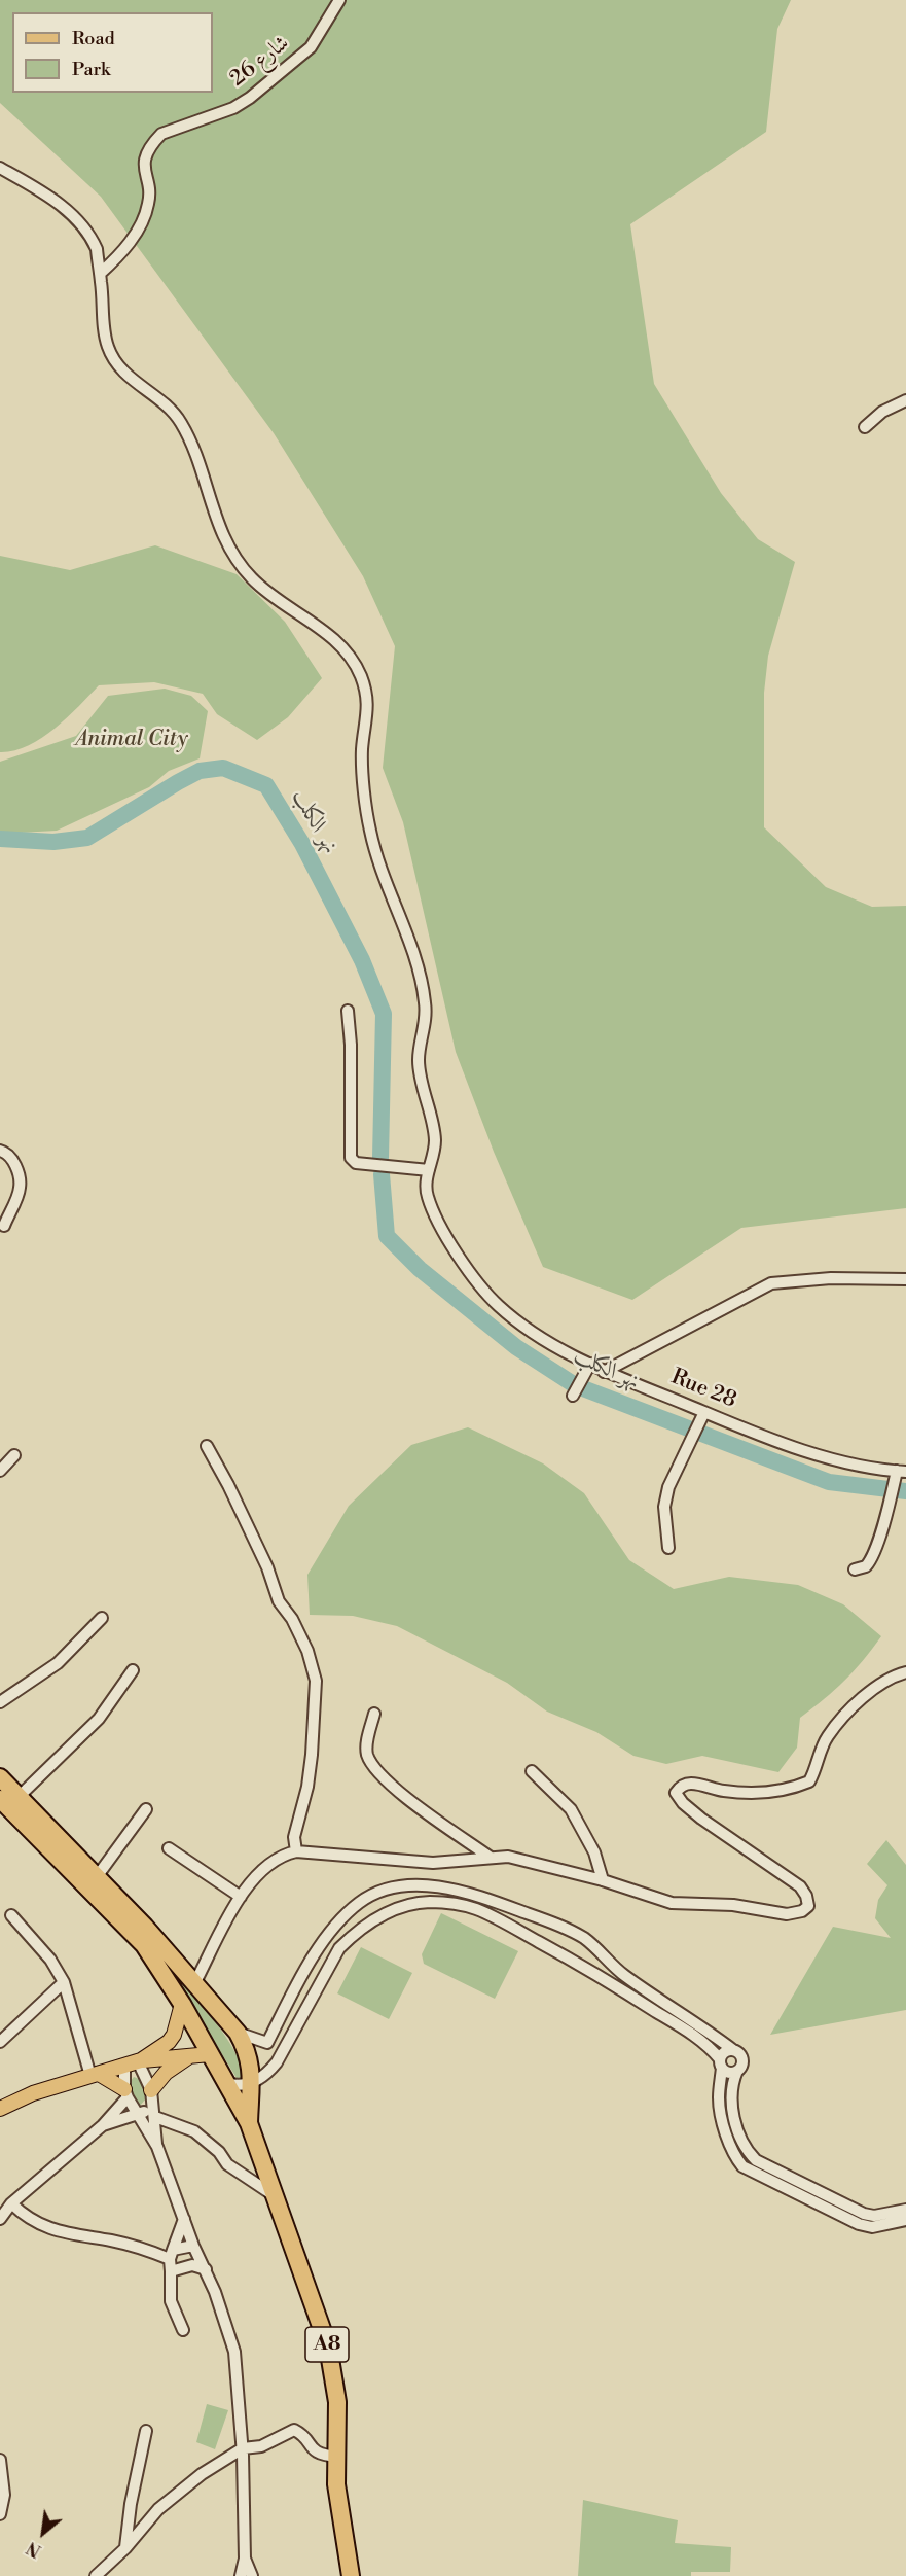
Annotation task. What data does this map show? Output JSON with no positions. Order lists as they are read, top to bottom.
{
  "streets": {
    "highway": ["A8"],
    "street": ["شارع 26", "Rue 28"]
  },
  "crossings": [
    ["شارع 26", "Rue 28"]
  ],
  "water": ["نهر الكلب"],
  "parks": ["Animal City"],
  "legend": ["Road", "Park"],
  "north": "bottom left"
}
